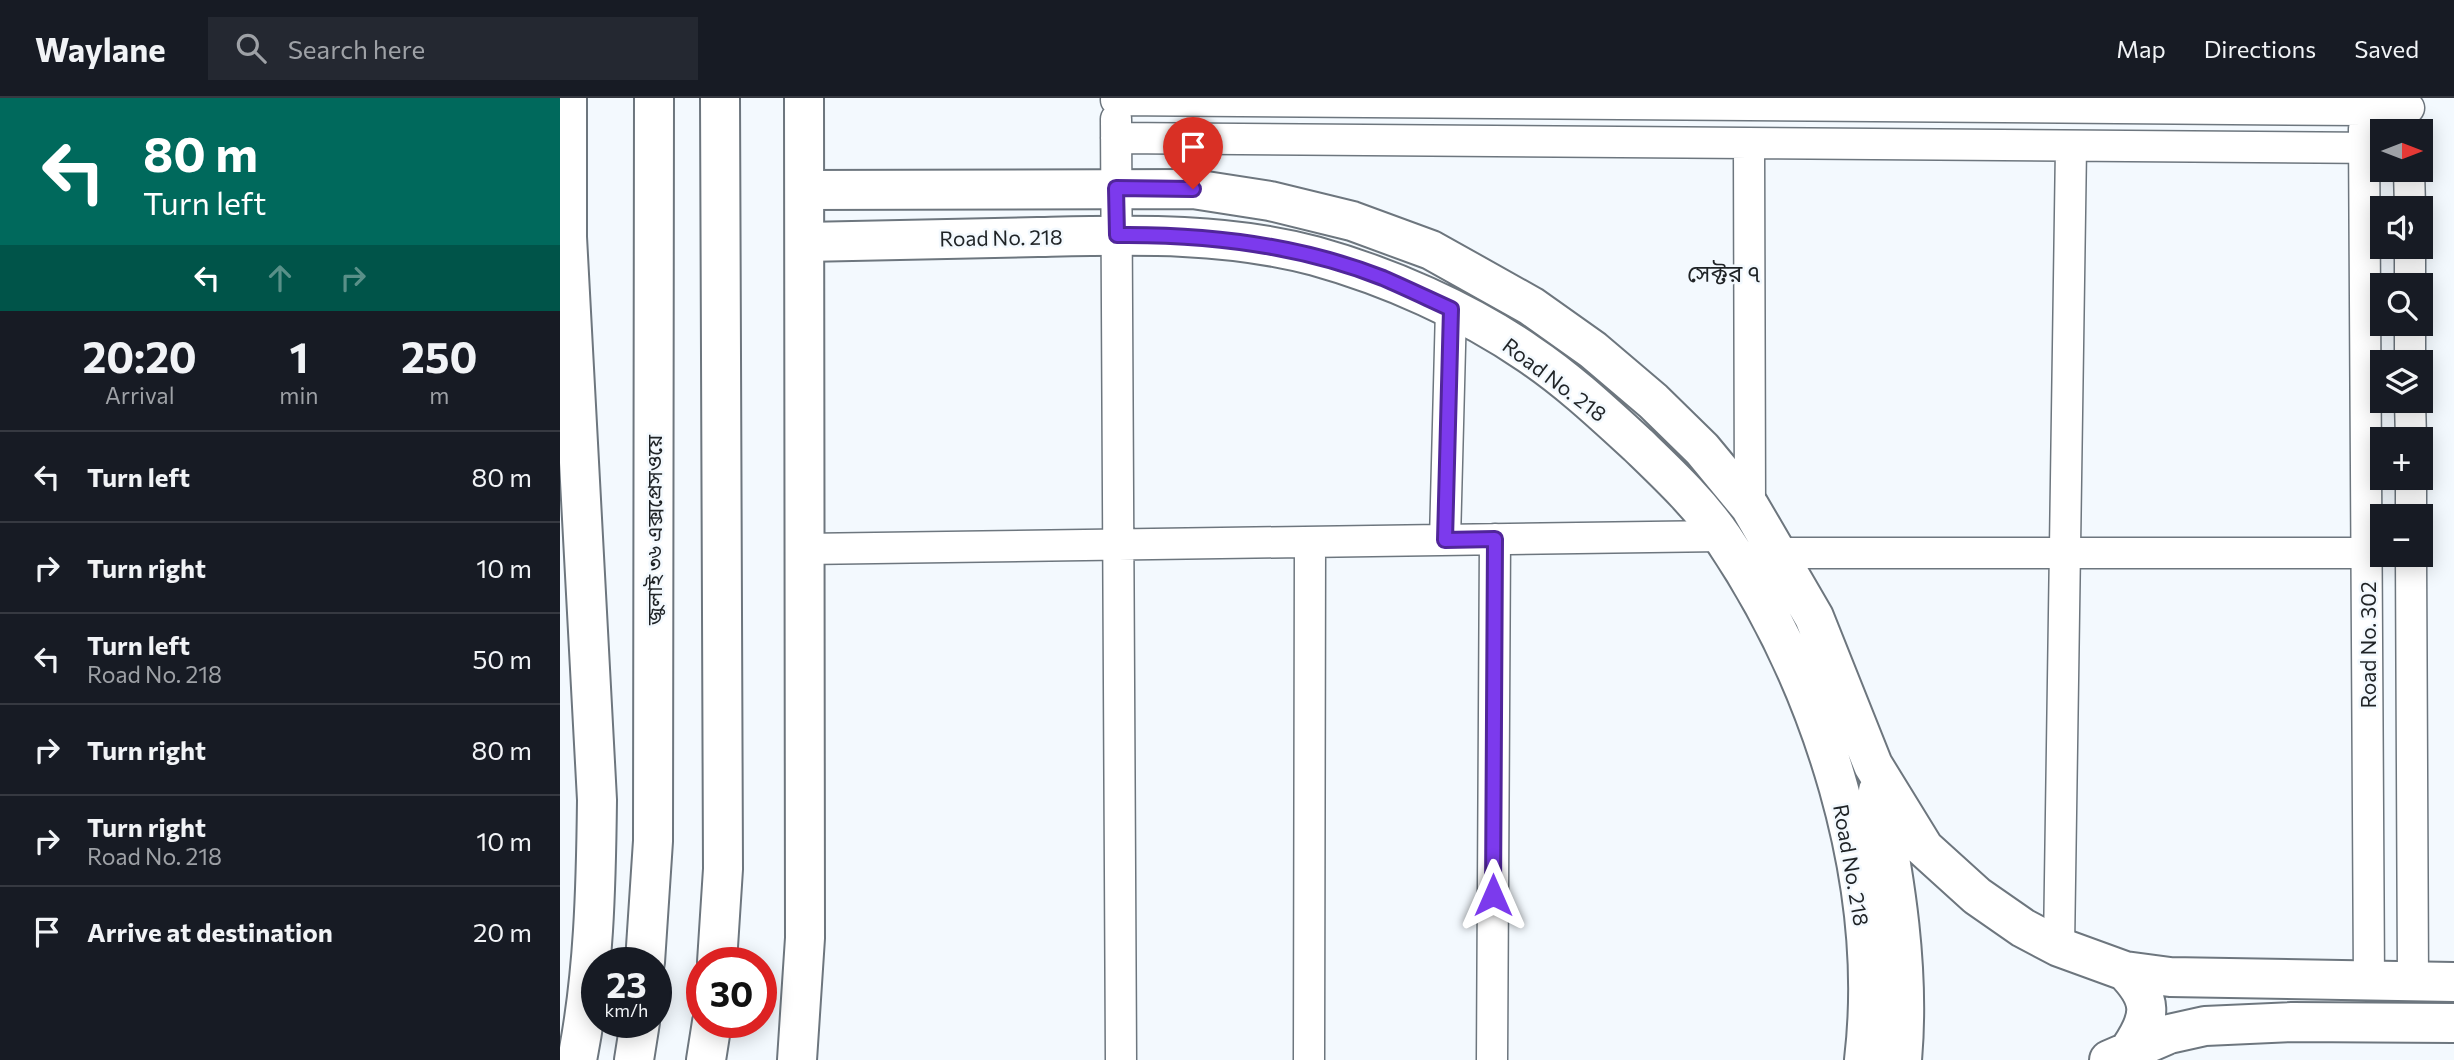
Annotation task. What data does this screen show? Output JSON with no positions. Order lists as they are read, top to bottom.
{
  "streets": {
    "main road": ["Road No. 218", "জুলাই ৩৬ এক্সপ্রেসওয়ে"],
    "street": ["Road No. 302"]
  },
  "crossings": [
    ["Road No. 218", "Road No. 302"]
  ],
  "districts": ["সেক্টর ৭"],
  "north": "right",
  "page": {
    "header": "Waylane",
    "search": "Search here",
    "nav": ["Map", "Directions", "Saved"],
    "turn": ["80 m", "Turn left"],
    "map_buttons": ["+", "−"],
    "eta": [
      "20:20",
      "Arrival",
      "1",
      "min",
      "250",
      "m"
    ],
    "list": [
      {
        "name": "Turn left",
        "value": "80 m"
      },
      {
        "name": "Turn right",
        "value": "10 m"
      },
      {
        "name": "Turn left",
        "note": "Road No. 218",
        "value": "50 m"
      },
      {
        "name": "Turn right",
        "value": "80 m"
      },
      {
        "name": "Turn right",
        "note": "Road No. 218",
        "value": "10 m"
      },
      {
        "name": "Arrive at destination",
        "value": "20 m"
      }
    ],
    "speed": "23 km/h",
    "limit": "30"
  }
}
